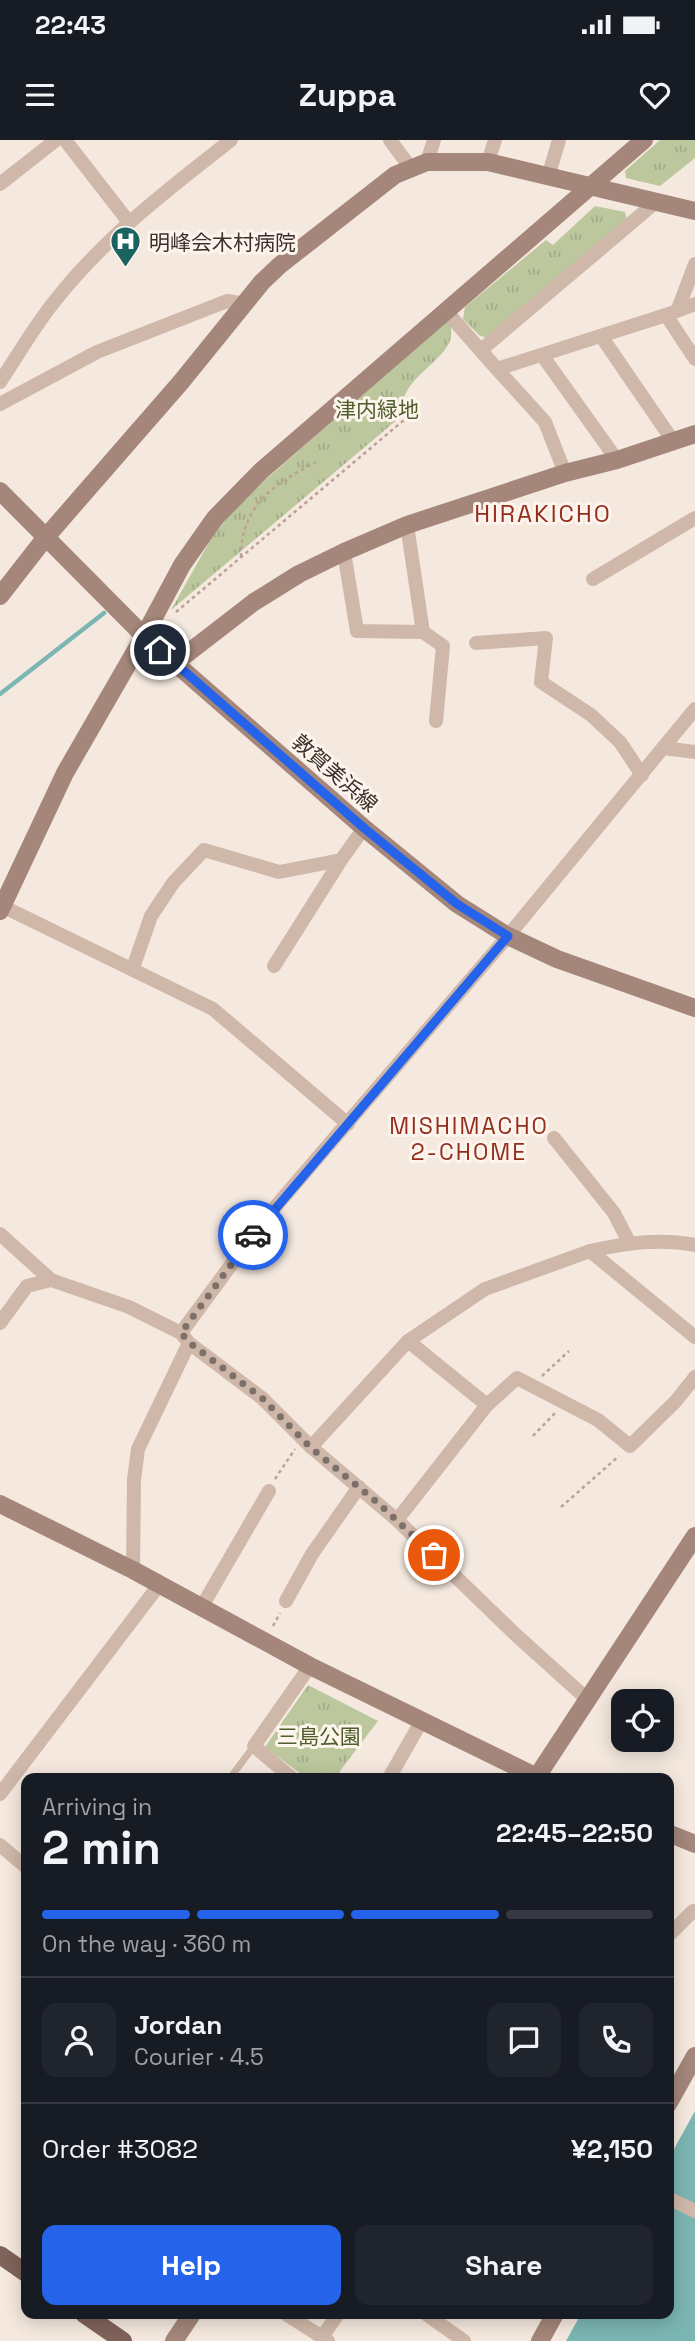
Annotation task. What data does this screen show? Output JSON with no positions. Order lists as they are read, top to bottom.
{
  "streets": {
    "street": ["敦賀美浜線"]
  },
  "districts": ["HIRAKICHO", "MISHIMACHO 2-CHOME"],
  "parks": ["津内緑地", "三島公園"],
  "places": {
    "hospital": ["明峰会木村病院"]
  },
  "page": {
    "status": "22:43",
    "header": "Zuppa",
    "heading": ["2 min", "Arriving in", "22:45–22:50"],
    "panel": [
      "Jordan",
      "Courier · 4.5",
      "Order #3082",
      "¥2,150"
    ],
    "bar": "On the way · 360 m",
    "buttons": ["Help", "Share"]
  }
}
